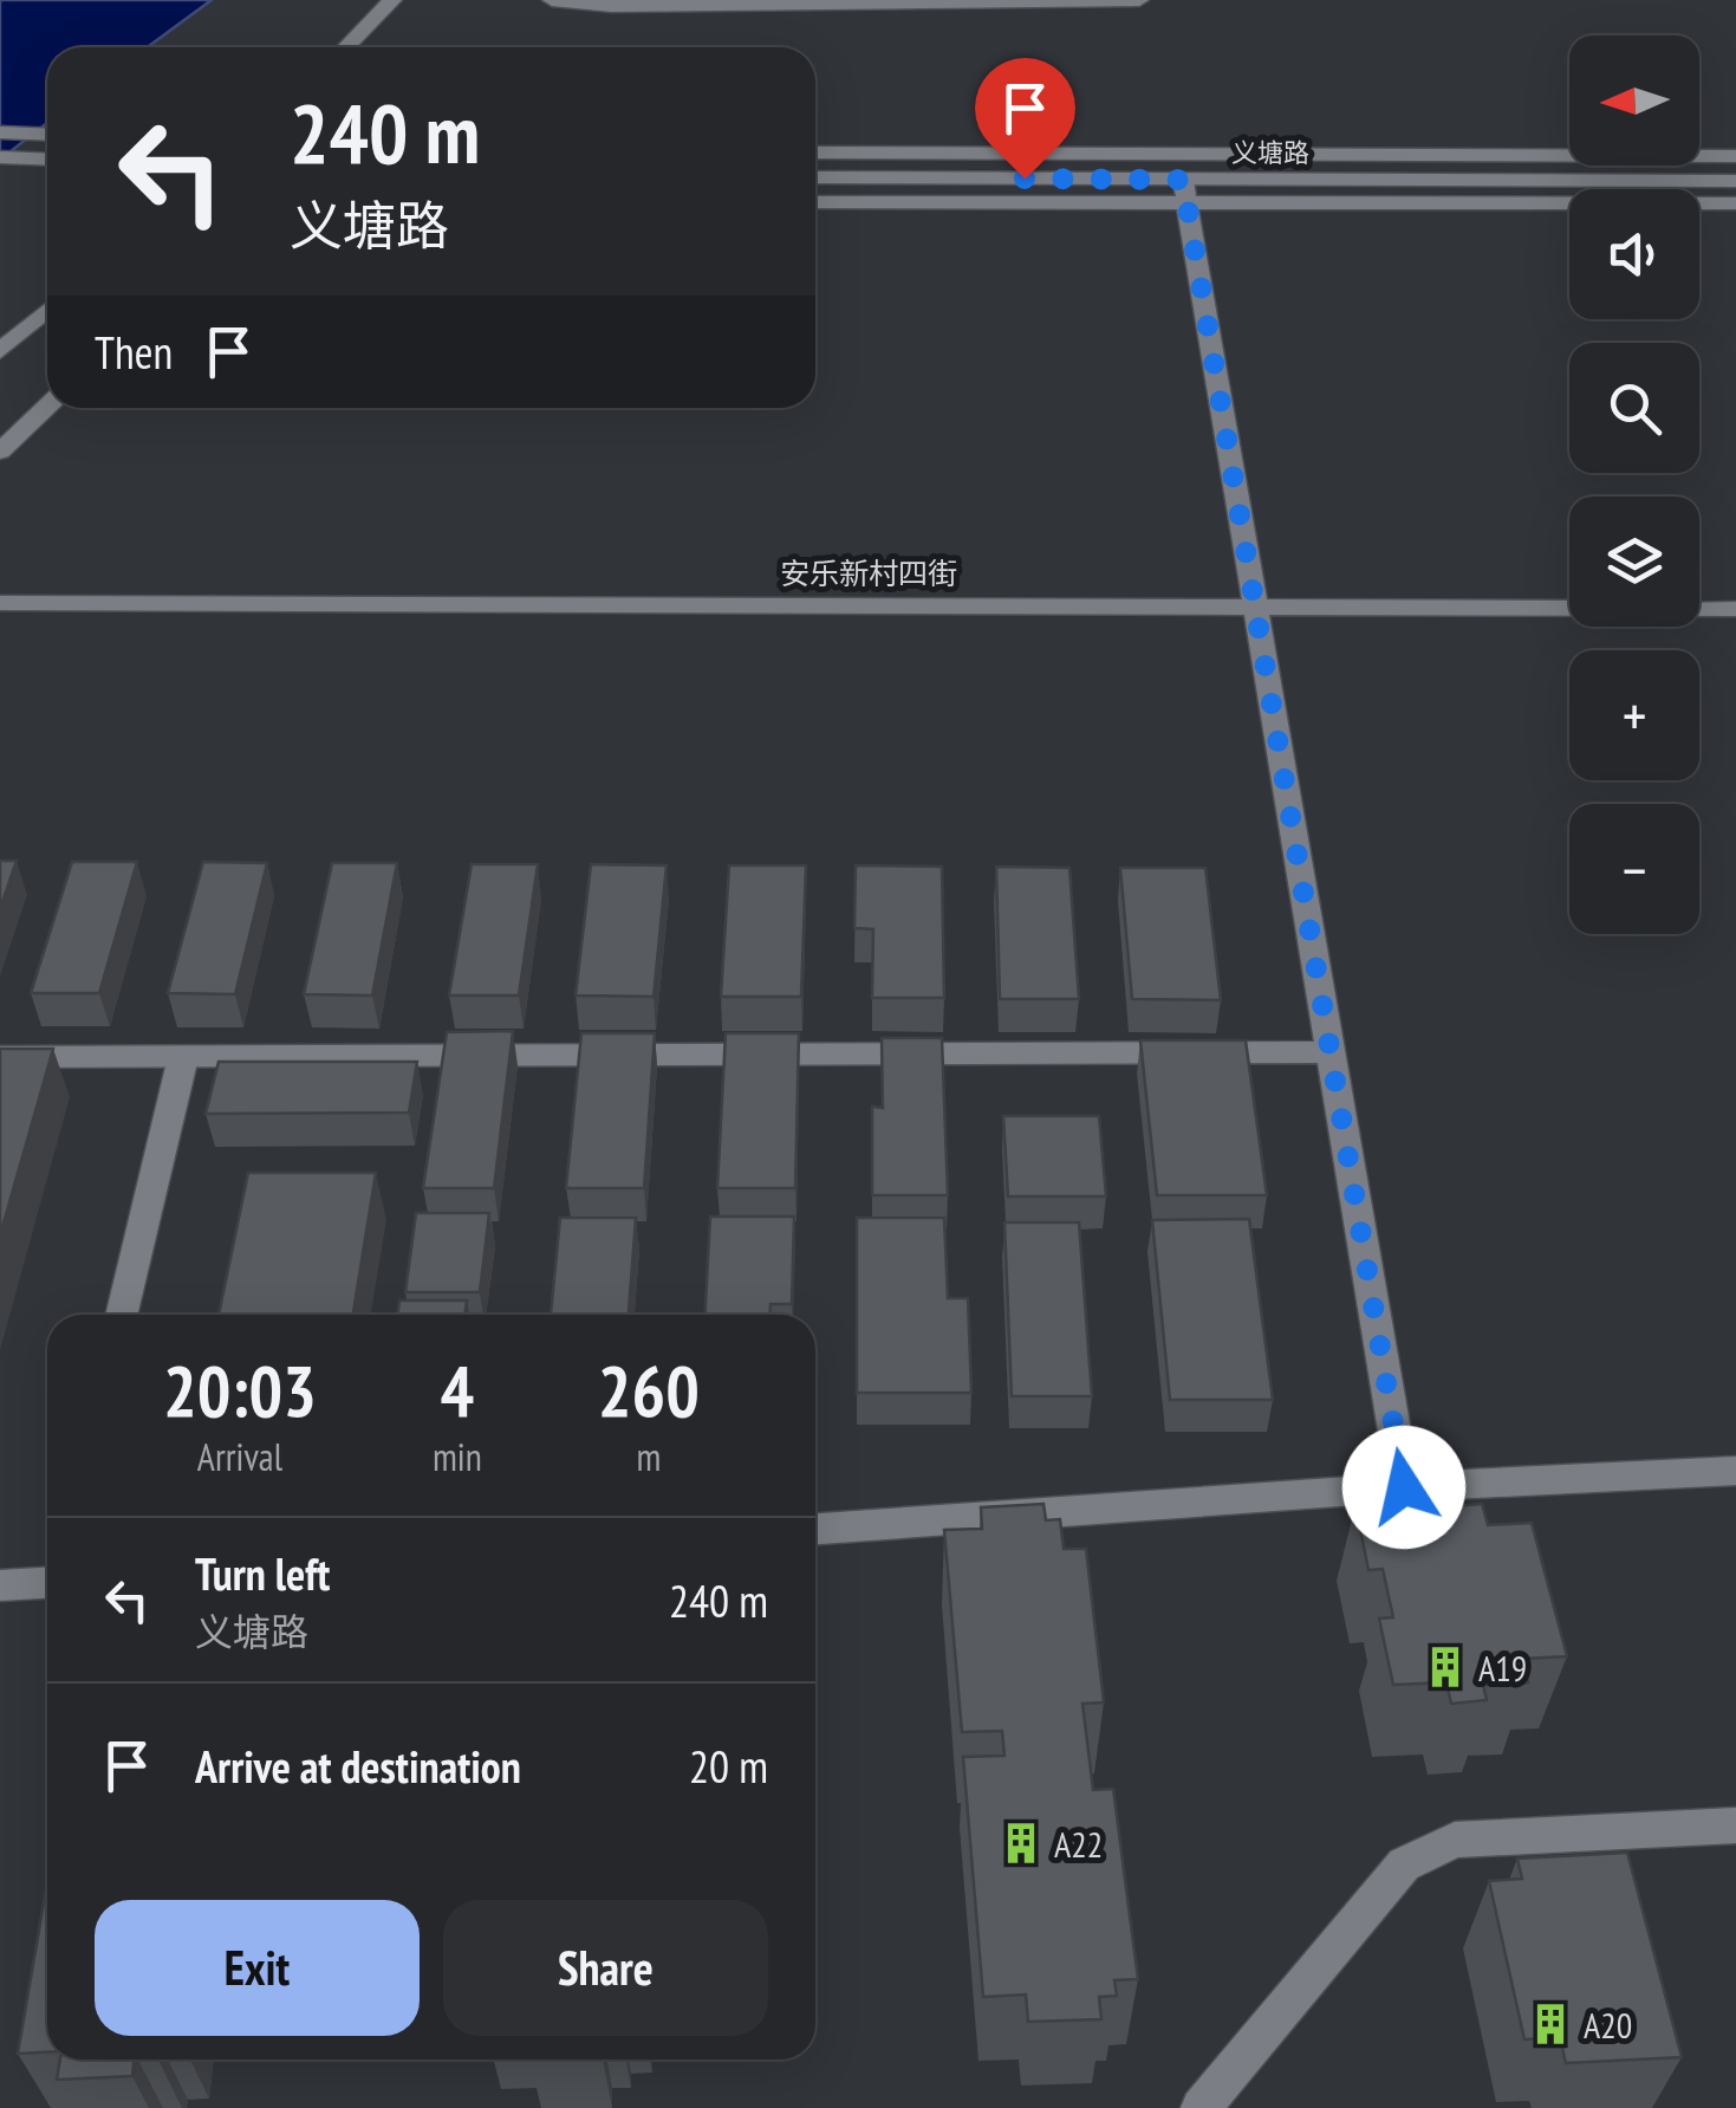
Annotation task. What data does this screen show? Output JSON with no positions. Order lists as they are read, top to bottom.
{
  "streets": {
    "street": ["义塘路", "安乐新村四街"]
  },
  "places": {
    "building": ["A19", "A22", "A20"]
  },
  "north": "left",
  "page": {
    "map_buttons": ["+", "−"],
    "turn": ["240 m", "义塘路"],
    "then": "Then",
    "eta": [
      "20:03",
      "Arrival",
      "4",
      "min",
      "260",
      "m"
    ],
    "list": [
      {
        "name": "Turn left",
        "note": "义塘路",
        "value": "240 m"
      },
      {
        "name": "Arrive at destination",
        "value": "20 m"
      }
    ],
    "buttons": ["Exit", "Share"]
  }
}
